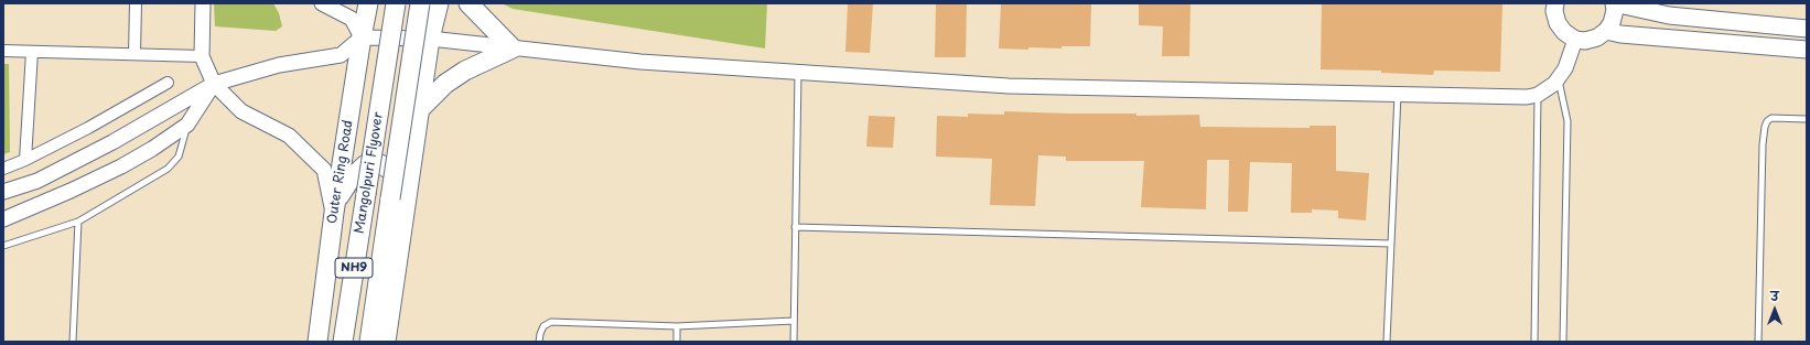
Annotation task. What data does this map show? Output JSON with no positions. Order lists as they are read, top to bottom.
{
  "streets": {
    "main road": ["Outer Ring Road", "Mangolpuri Flyover", "NH9"]
  },
  "north": "top"
}
